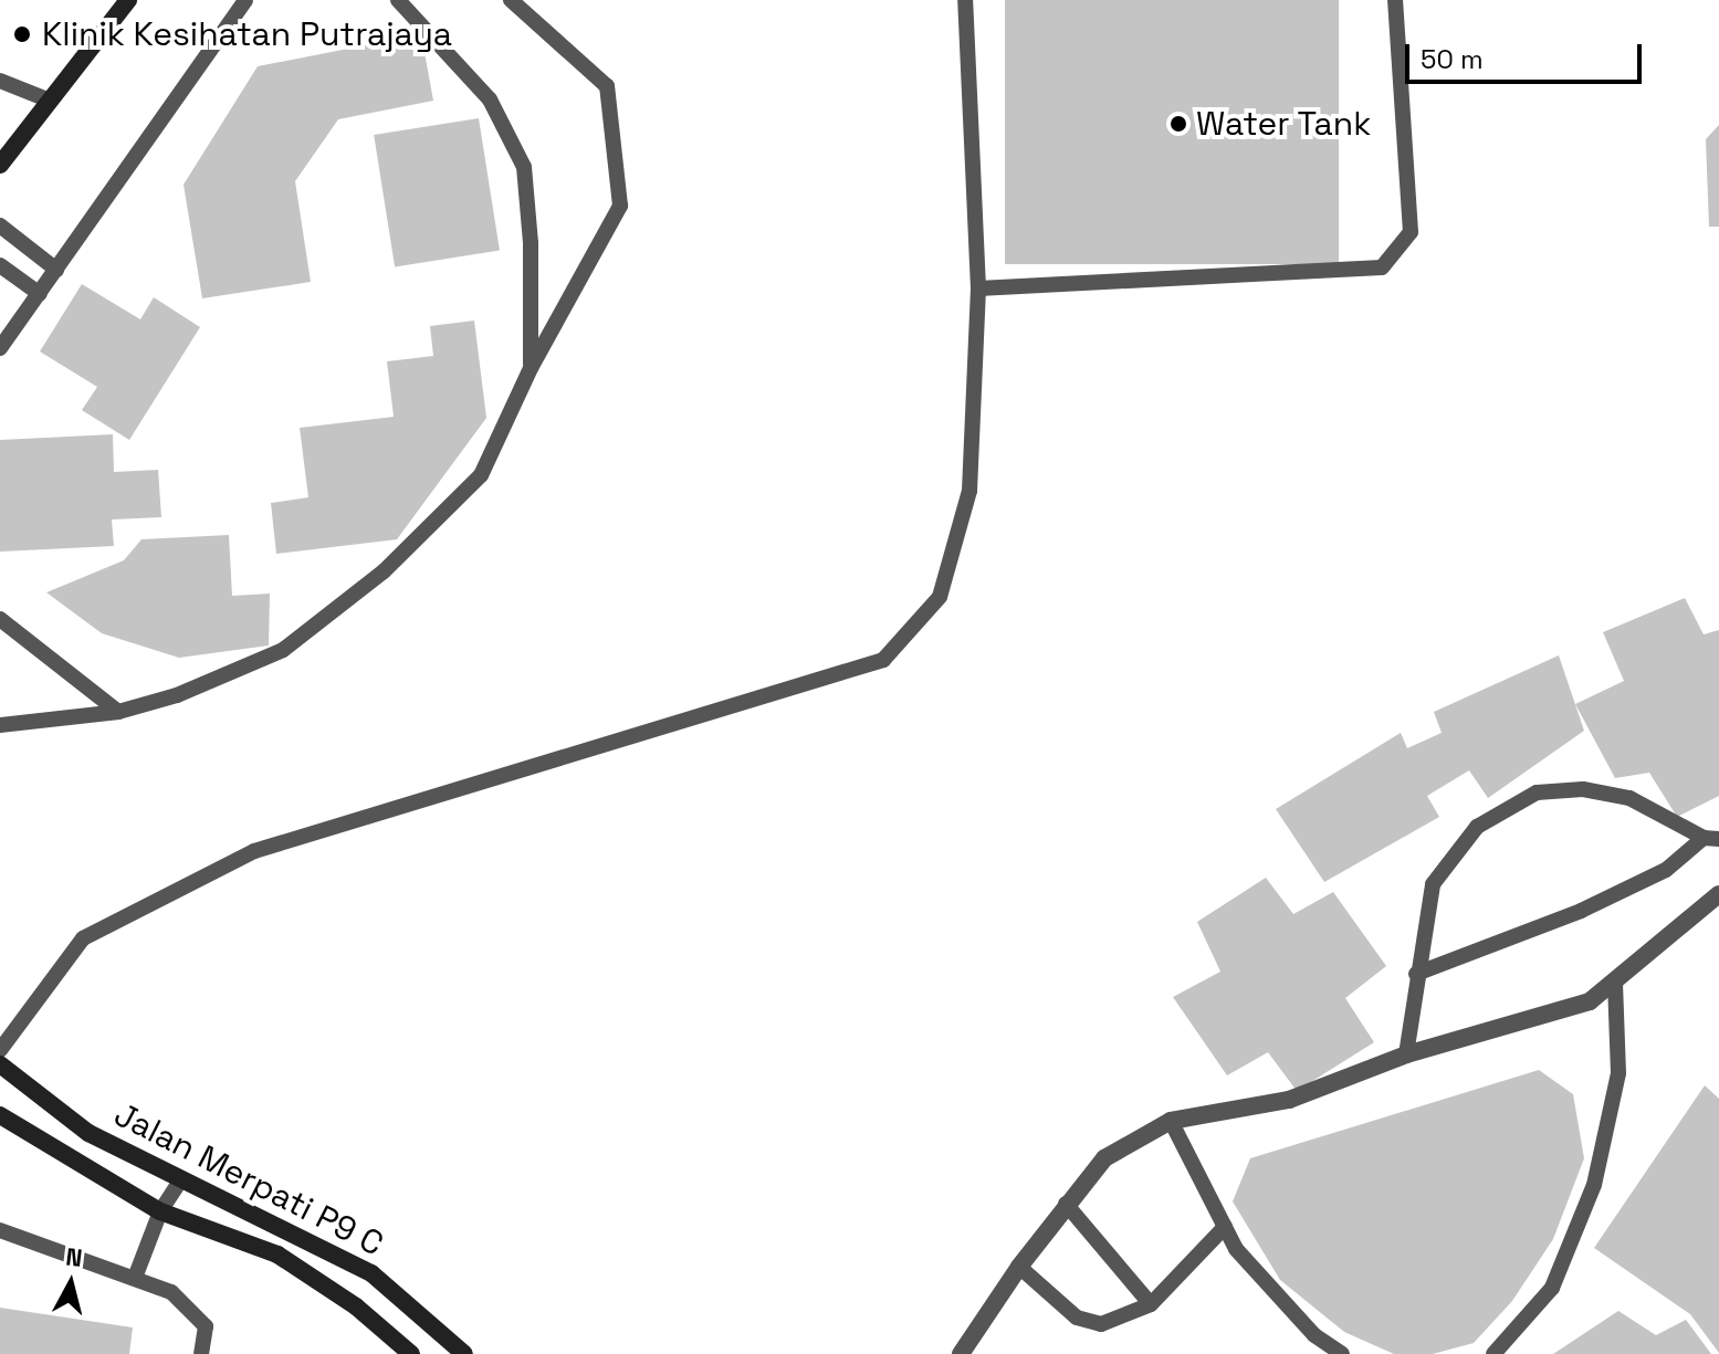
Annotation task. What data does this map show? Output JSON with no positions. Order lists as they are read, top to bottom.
{
  "streets": {
    "street": ["Jalan Merpati P9 C"]
  },
  "places": ["Klinik Kesihatan Putrajaya", "Water Tank"],
  "scale_bar": "50 m",
  "north": "top"
}
